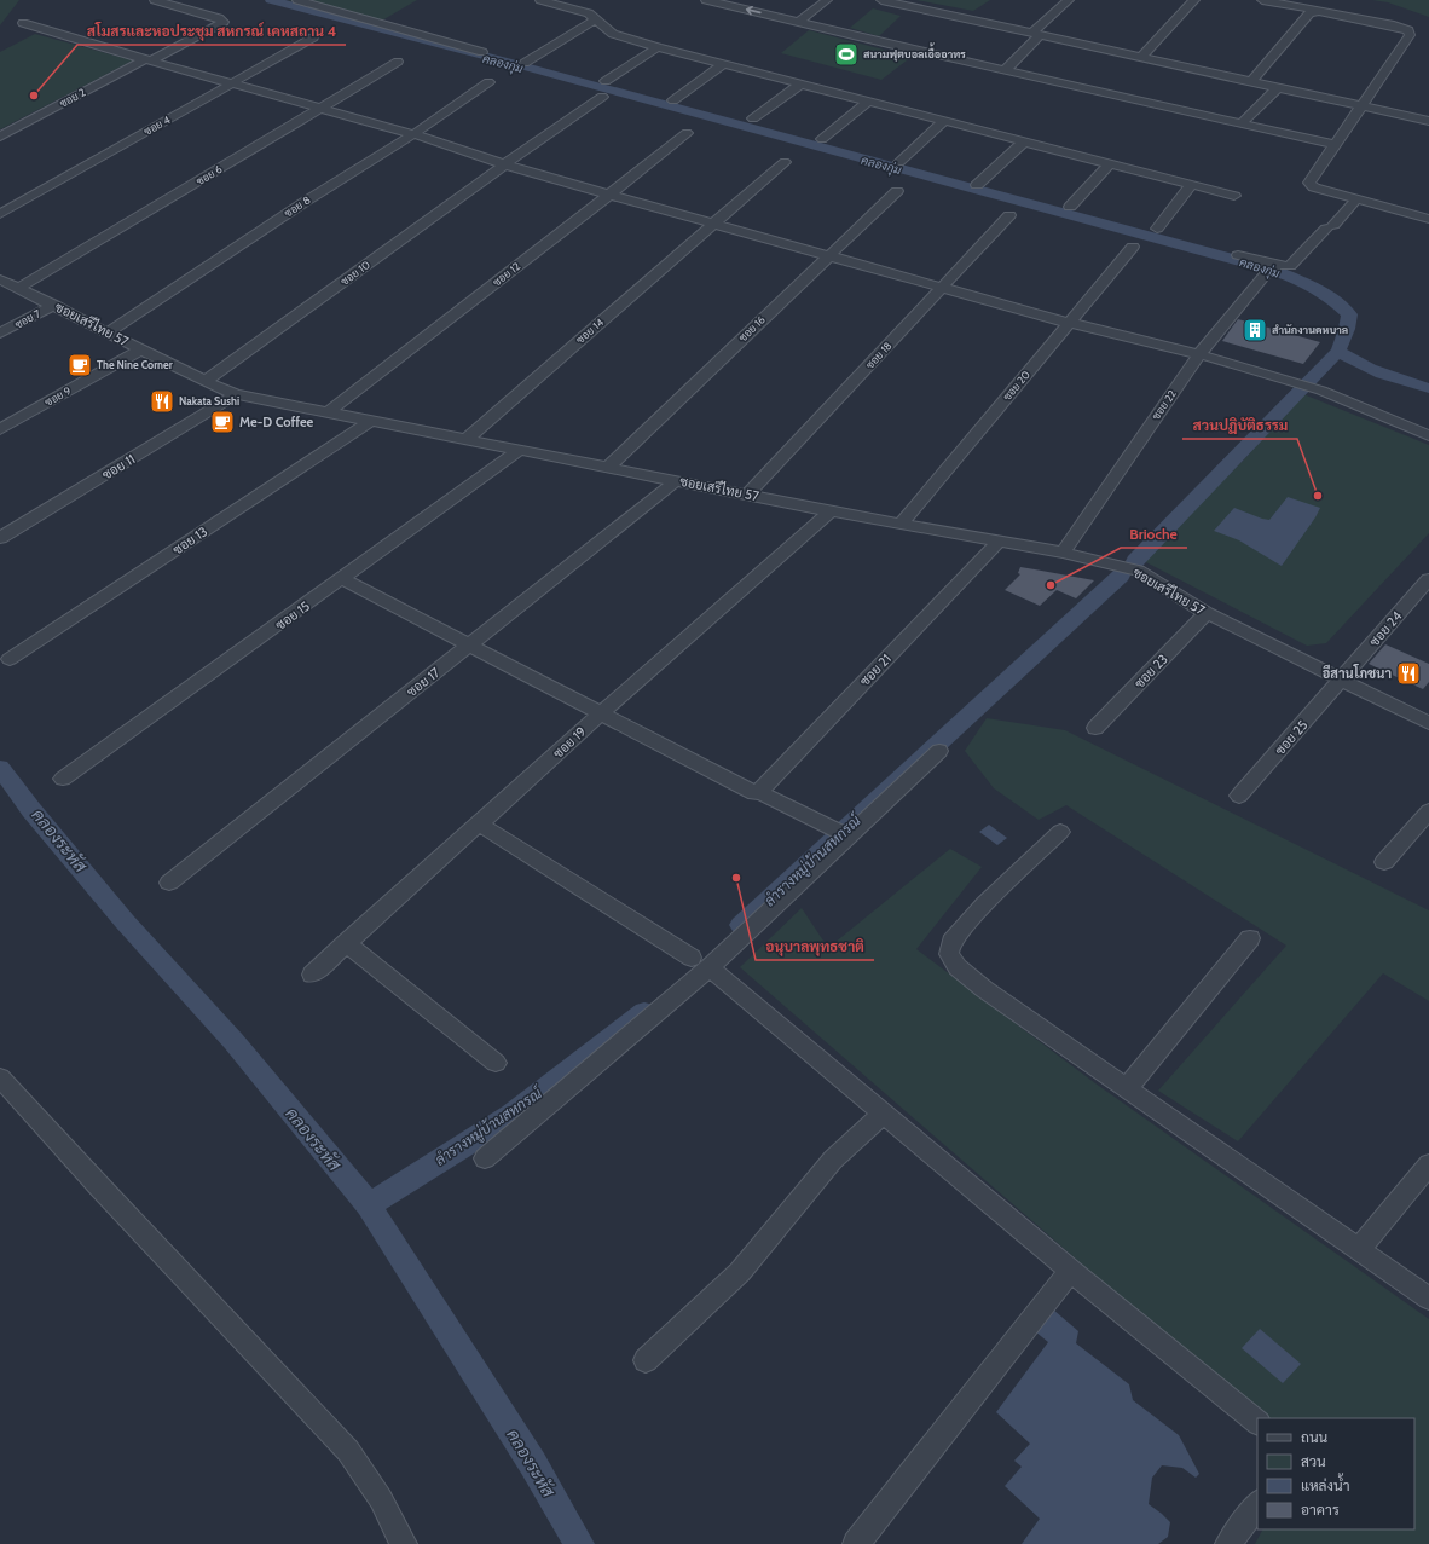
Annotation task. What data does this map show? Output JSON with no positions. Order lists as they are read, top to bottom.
{
  "streets": {
    "street": [
      "ซอย 2",
      "ซอย 4",
      "ซอย 6",
      "ซอย 8",
      "ซอย 10",
      "ซอย 12",
      "ซอย 7",
      "ซอยเสรีไทย 57",
      "ซอย 16",
      "ซอย 14",
      "ซอย 18",
      "ซอย 20",
      "ซอย 9",
      "ซอย 22",
      "ซอย 11",
      "ซอย 13",
      "ซอย 15",
      "ซอย 24",
      "ซอย 21",
      "ซอย 23",
      "ซอย 17",
      "ซอย 25",
      "ซอย 19"
    ]
  },
  "crossings": [
    ["ซอย 6", "ซอยเสรีไทย 57"],
    ["ซอย 8", "ซอยเสรีไทย 57"],
    ["ซอย 10", "ซอยเสรีไทย 57"],
    ["ซอย 12", "ซอยเสรีไทย 57"],
    ["ซอย 7", "ซอยเสรีไทย 57"],
    ["ซอยเสรีไทย 57", "ซอย 16"],
    ["ซอยเสรีไทย 57", "ซอย 14"],
    ["ซอยเสรีไทย 57", "ซอย 18"],
    ["ซอยเสรีไทย 57", "ซอย 20"],
    ["ซอยเสรีไทย 57", "ซอย 9"],
    ["ซอยเสรีไทย 57", "ซอย 22"],
    ["ซอยเสรีไทย 57", "ซอย 11"],
    ["ซอยเสรีไทย 57", "ซอย 13"],
    ["ซอยเสรีไทย 57", "ซอย 15"],
    ["ซอยเสรีไทย 57", "ซอย 24"],
    ["ซอยเสรีไทย 57", "ซอย 21"],
    ["ซอยเสรีไทย 57", "ซอย 23"],
    ["ซอยเสรีไทย 57", "ซอย 17"],
    ["ซอยเสรีไทย 57", "ซอย 25"],
    ["ซอยเสรีไทย 57", "ซอย 19"],
    ["ซอย 24", "ซอย 25"]
  ],
  "water": ["คลองกุ่ม", "คลองระหัส", "ลำรางหมู่บ้านสหกรณ์"],
  "places": {
    "sports": ["สนามฟุตบอลเอื้ออาทร"],
    "other": [
      "สโมสรและหอประชุม สหกรณ์ เคหสถาน 4",
      "สวนปฏิบัติธรรม",
      "Brioche",
      "อนุบาลพุทธชาติ"
    ],
    "building": ["สำนักงานคหบาล"],
    "cafe": ["The Nine Corner", "Me-D Coffee"],
    "restaurant": ["Nakata Sushi", "อีสานโภชนา"]
  },
  "legend": [
    "ถนน",
    "สวน",
    "แหล่งน้ำ",
    "อาคาร"
  ]
}
